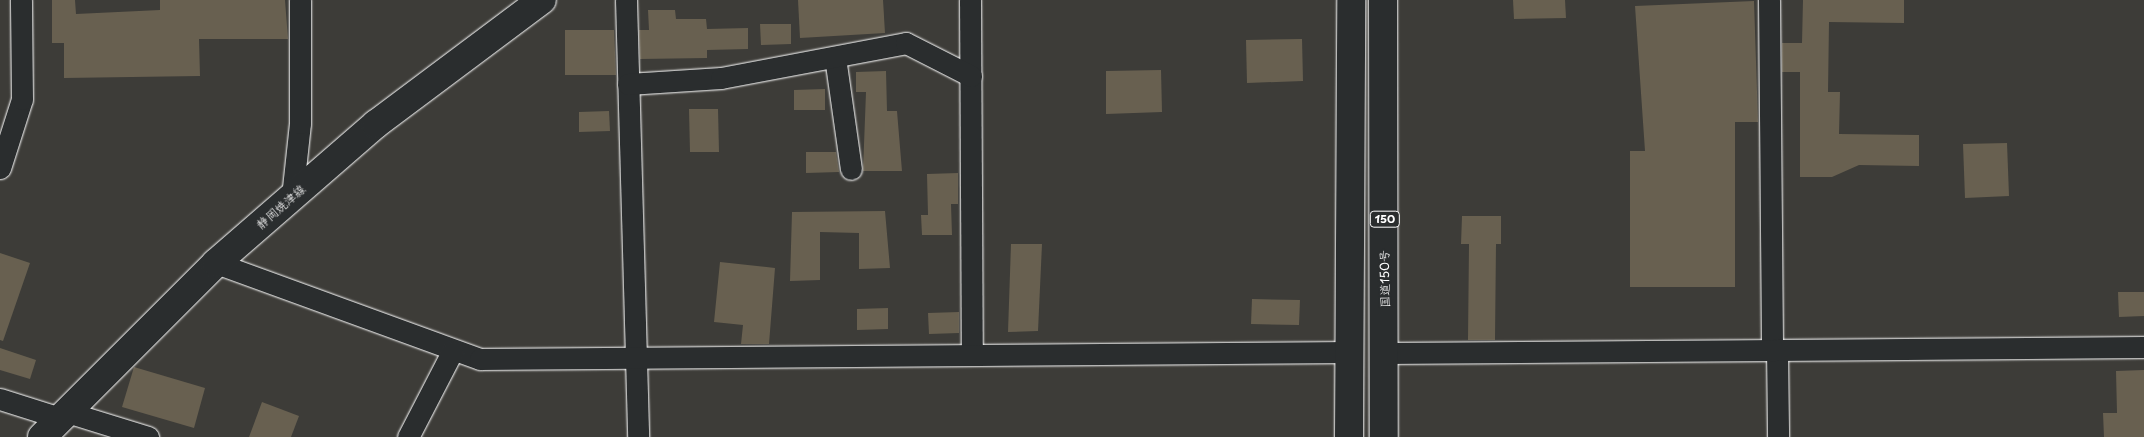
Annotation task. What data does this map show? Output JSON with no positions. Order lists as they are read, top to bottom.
{
  "streets": {
    "main road": ["静岡焼津線", "150", "国道150号"]
  }
}
